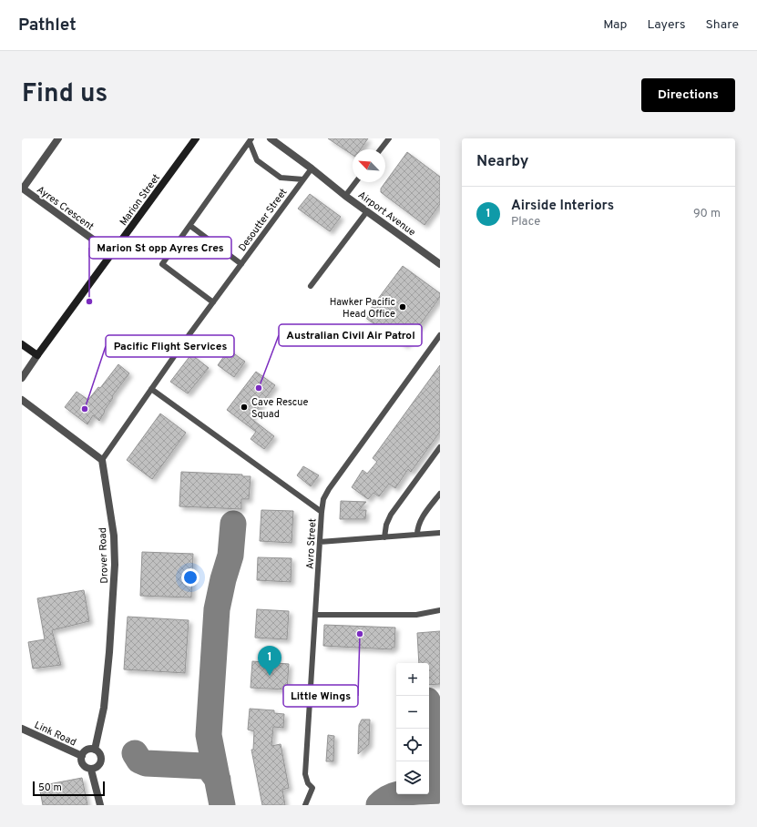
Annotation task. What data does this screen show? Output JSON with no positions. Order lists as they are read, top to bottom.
{
  "streets": {
    "main road": ["Marion Street"],
    "street": [
      "Ayres Crescent",
      "Airport Avenue",
      "Drover Road",
      "Link Road"
    ],
    "lane": ["Desoutter Street", "Avro Street"]
  },
  "crossings": [
    ["Marion Street", "Ayres Crescent"],
    ["Airport Avenue", "Desoutter Street"],
    ["Desoutter Street", "Drover Road"],
    ["Drover Road", "Link Road"]
  ],
  "places": [
    "Marion St opp Ayres Cres",
    "Hawker Pacific Head Office",
    "Australian Civil Air Patrol",
    "Cave Rescue Squad",
    "Pacific Flight Services",
    "Little Wings"
  ],
  "scale_bar": "50 m",
  "north": "top left",
  "page": {
    "header": "Pathlet",
    "nav": ["Map", "Layers", "Share"],
    "title": "Find us",
    "buttons": "Directions",
    "heading": "Nearby",
    "list": [
      {
        "mark": "1",
        "name": "Airside Interiors",
        "note": "Place",
        "value": "90 m"
      }
    ],
    "pins": "1",
    "map_buttons": ["+", "−"],
    "scale": "50 m"
  }
}
